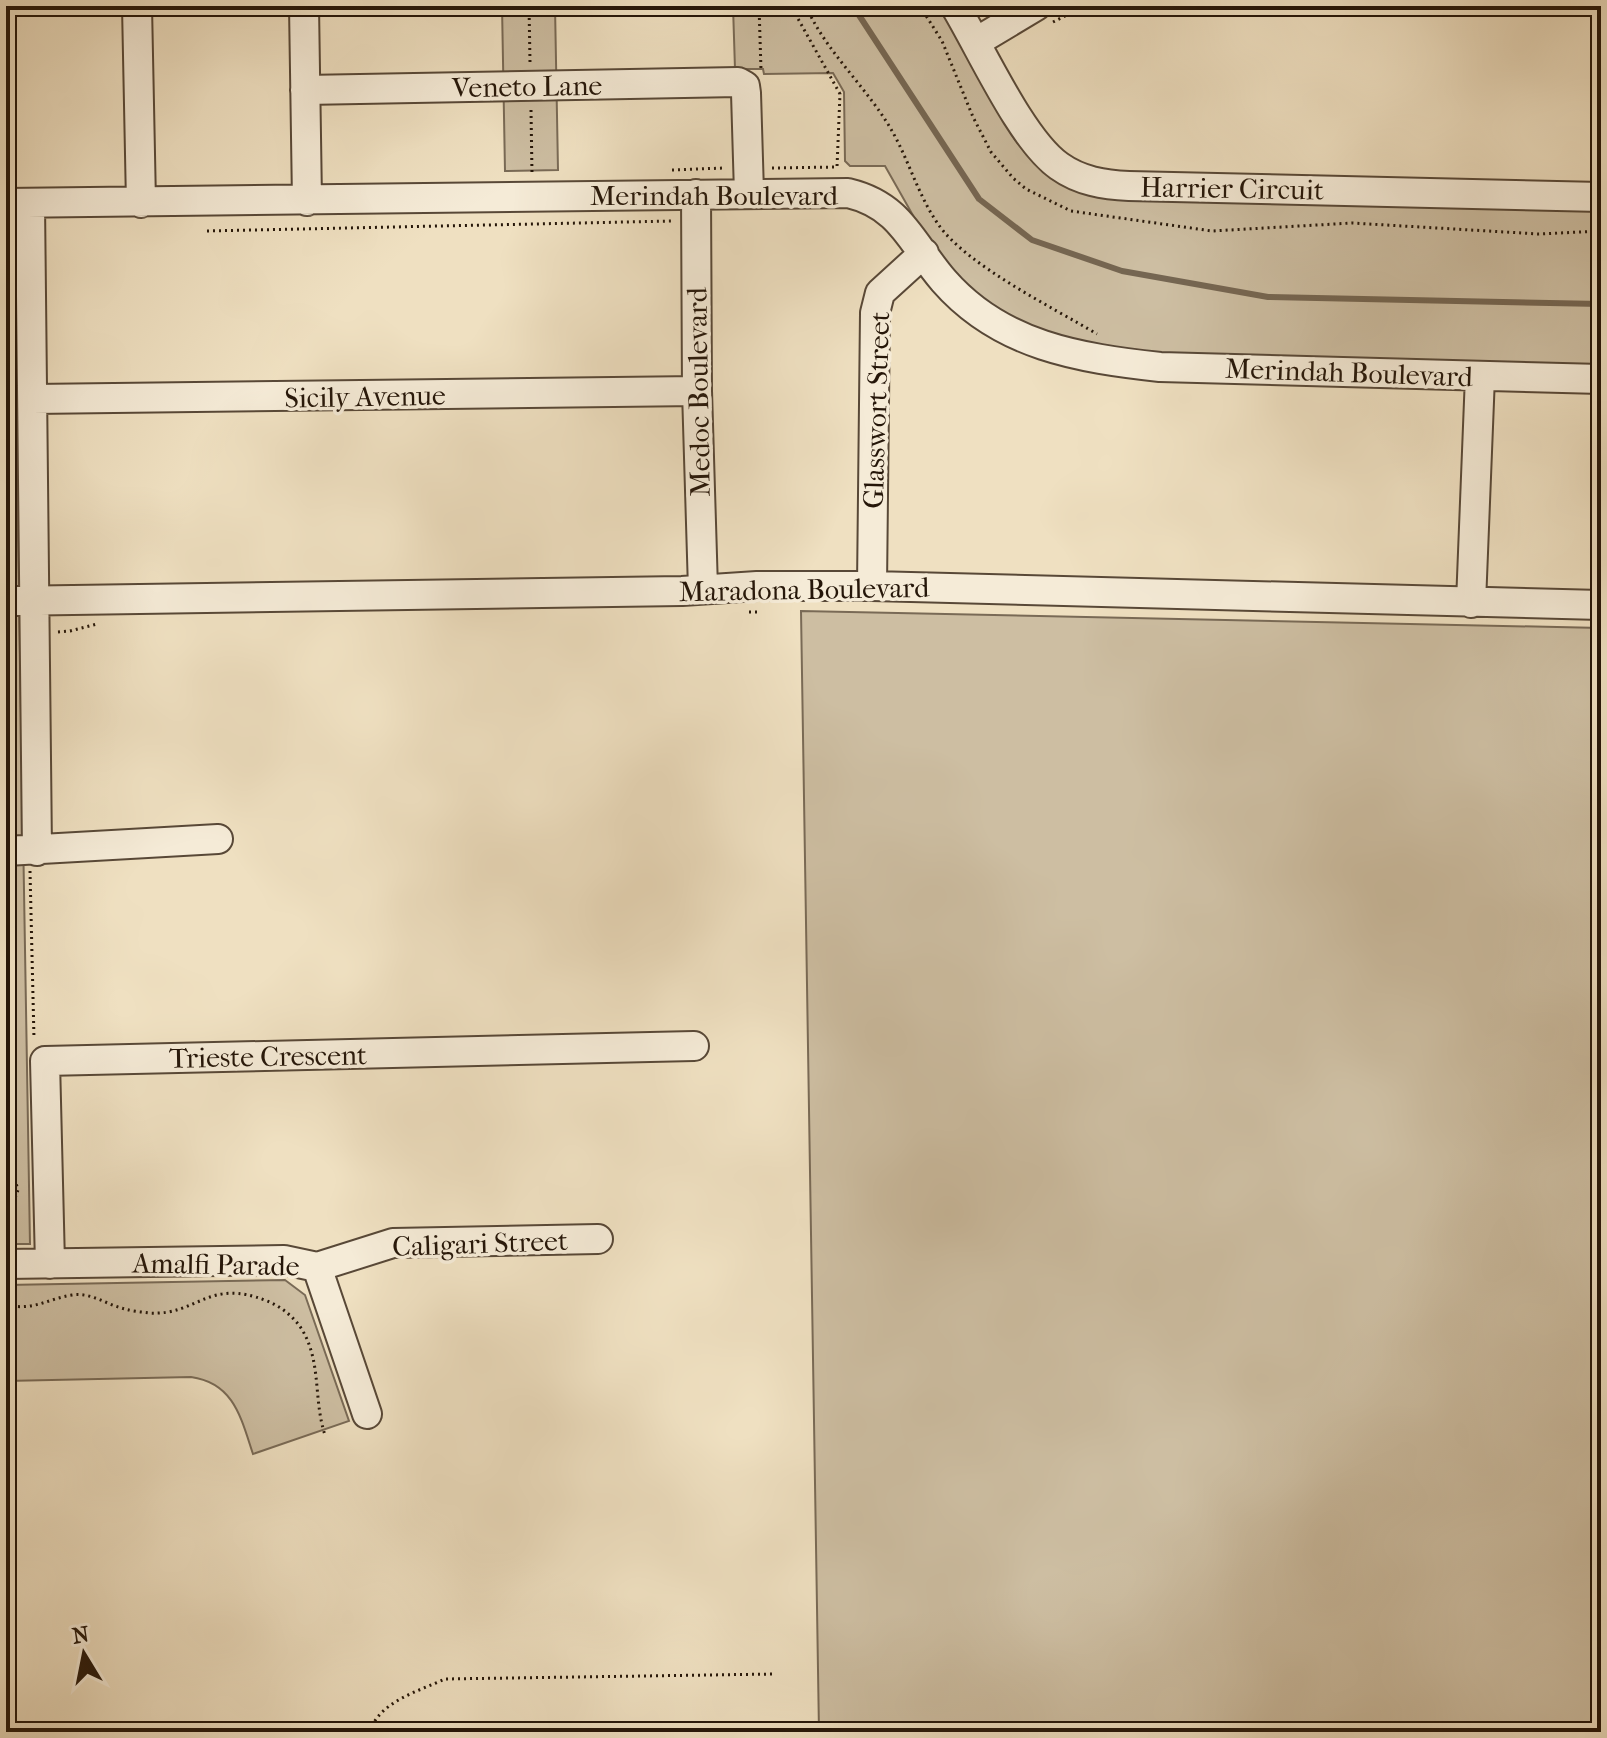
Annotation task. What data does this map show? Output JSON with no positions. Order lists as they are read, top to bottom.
{
  "streets": {
    "street": [
      "Veneto Lane",
      "Harrier Circuit",
      "Merindah Boulevard",
      "Medoc Boulevard",
      "Sicily Avenue",
      "Glasswort Street",
      "Maradona Boulevard",
      "Trieste Crescent",
      "Caligari Street",
      "Amalfi Parade"
    ]
  },
  "crossings": [
    ["Merindah Boulevard", "Medoc Boulevard"],
    ["Merindah Boulevard", "Glasswort Street"],
    ["Medoc Boulevard", "Sicily Avenue"],
    ["Medoc Boulevard", "Maradona Boulevard"],
    ["Glasswort Street", "Maradona Boulevard"],
    ["Caligari Street", "Amalfi Parade"]
  ],
  "north": "top"
}
